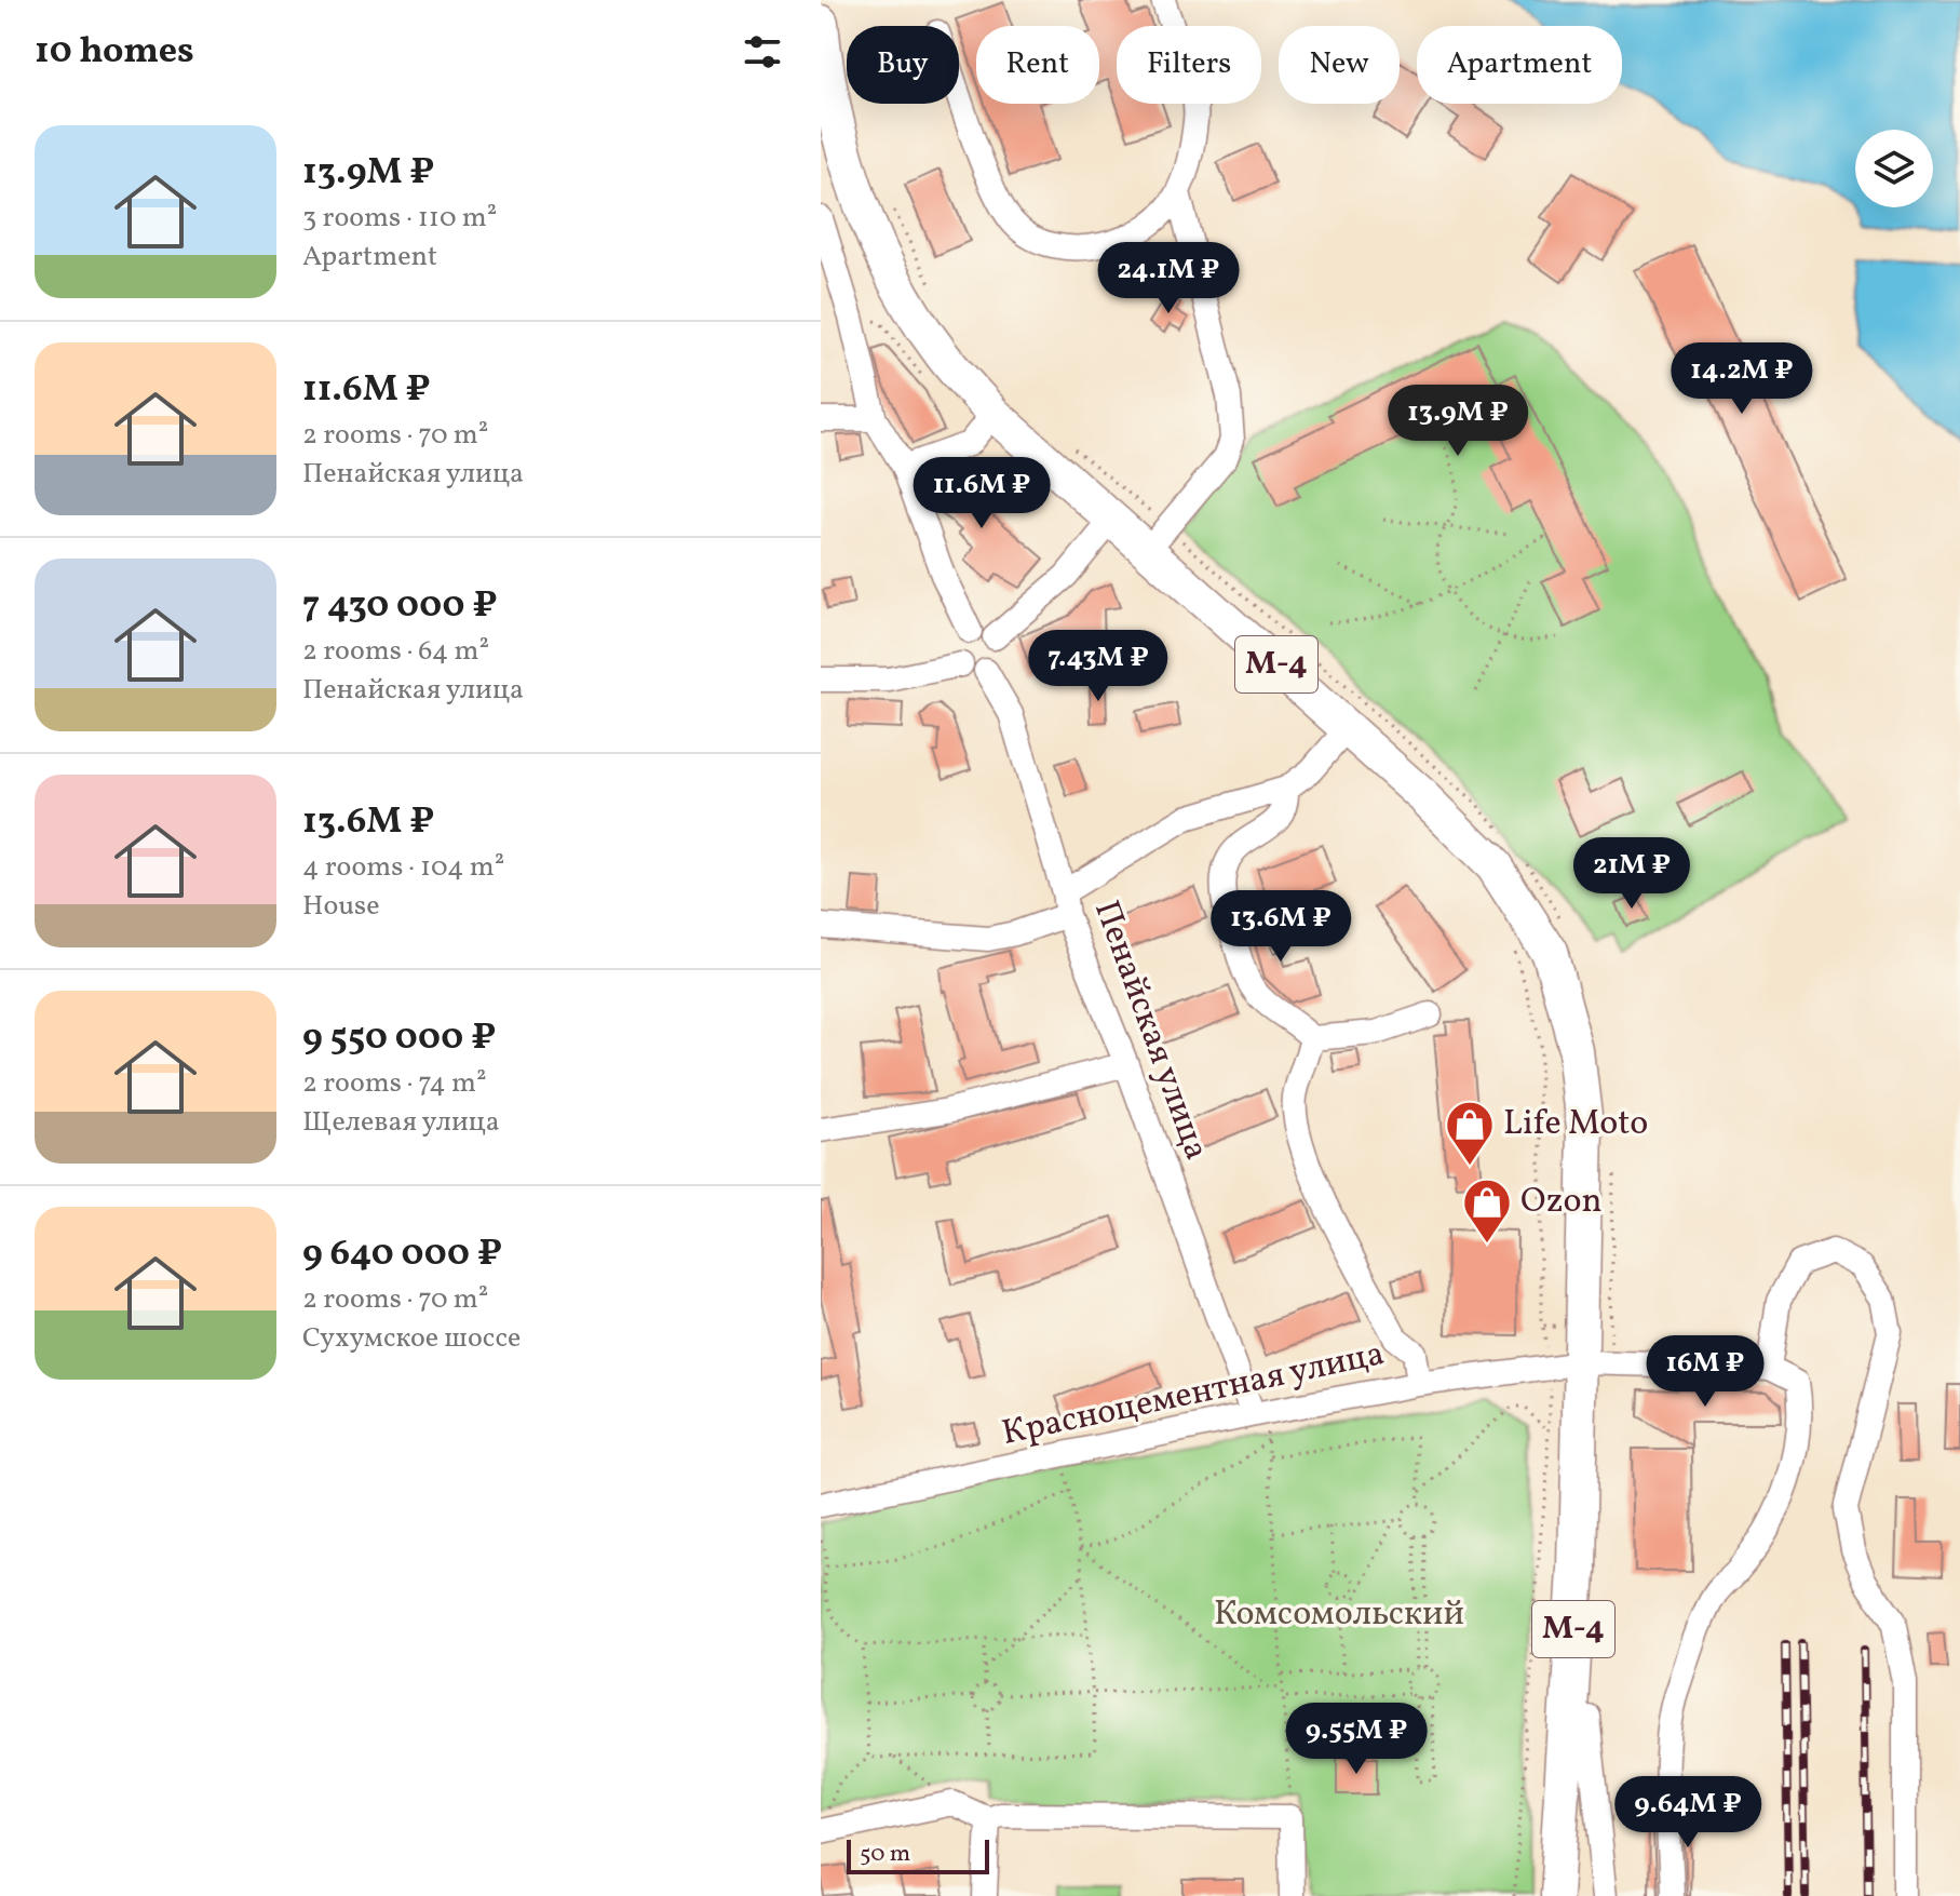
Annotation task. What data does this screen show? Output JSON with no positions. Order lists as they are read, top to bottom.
{
  "streets": {
    "highway": ["М-4"],
    "street": ["Пенайская улица", "Красноцементная улица"]
  },
  "crossings": [
    ["М-4", "Красноцементная улица"],
    ["Пенайская улица", "Красноцементная улица"]
  ],
  "parks": ["Комсомольский"],
  "places": {
    "shop": ["Life Moto", "Ozon"]
  },
  "scale_bar": "50 m",
  "page": {
    "heading": "10 homes",
    "chip": [
      "Buy",
      "Rent",
      "Filters",
      "New",
      "Apartment"
    ],
    "list": [
      {
        "name": "13.9M ₽",
        "note": "3 rooms · 110 m² · Apartment"
      },
      {
        "name": "11.6M ₽",
        "note": "2 rooms · 70 m² · Пенайская улица"
      },
      {
        "name": "7 430 000 ₽",
        "note": "2 rooms · 64 m² · Пенайская улица"
      },
      {
        "name": "13.6M ₽",
        "note": "4 rooms · 104 m² · House"
      },
      {
        "name": "9 550 000 ₽",
        "note": "2 rooms · 74 m² · Щелевая улица"
      },
      {
        "name": "9 640 000 ₽",
        "note": "2 rooms · 70 m² · Сухумское шоссе"
      }
    ],
    "price": [
      "24.1M ₽",
      "14.2M ₽",
      "13.9M ₽",
      "11.6M ₽",
      "7.43M ₽",
      "21M ₽",
      "13.6M ₽",
      "16M ₽",
      "9.55M ₽",
      "9.64M ₽"
    ],
    "scale": "50 m"
  }
}
